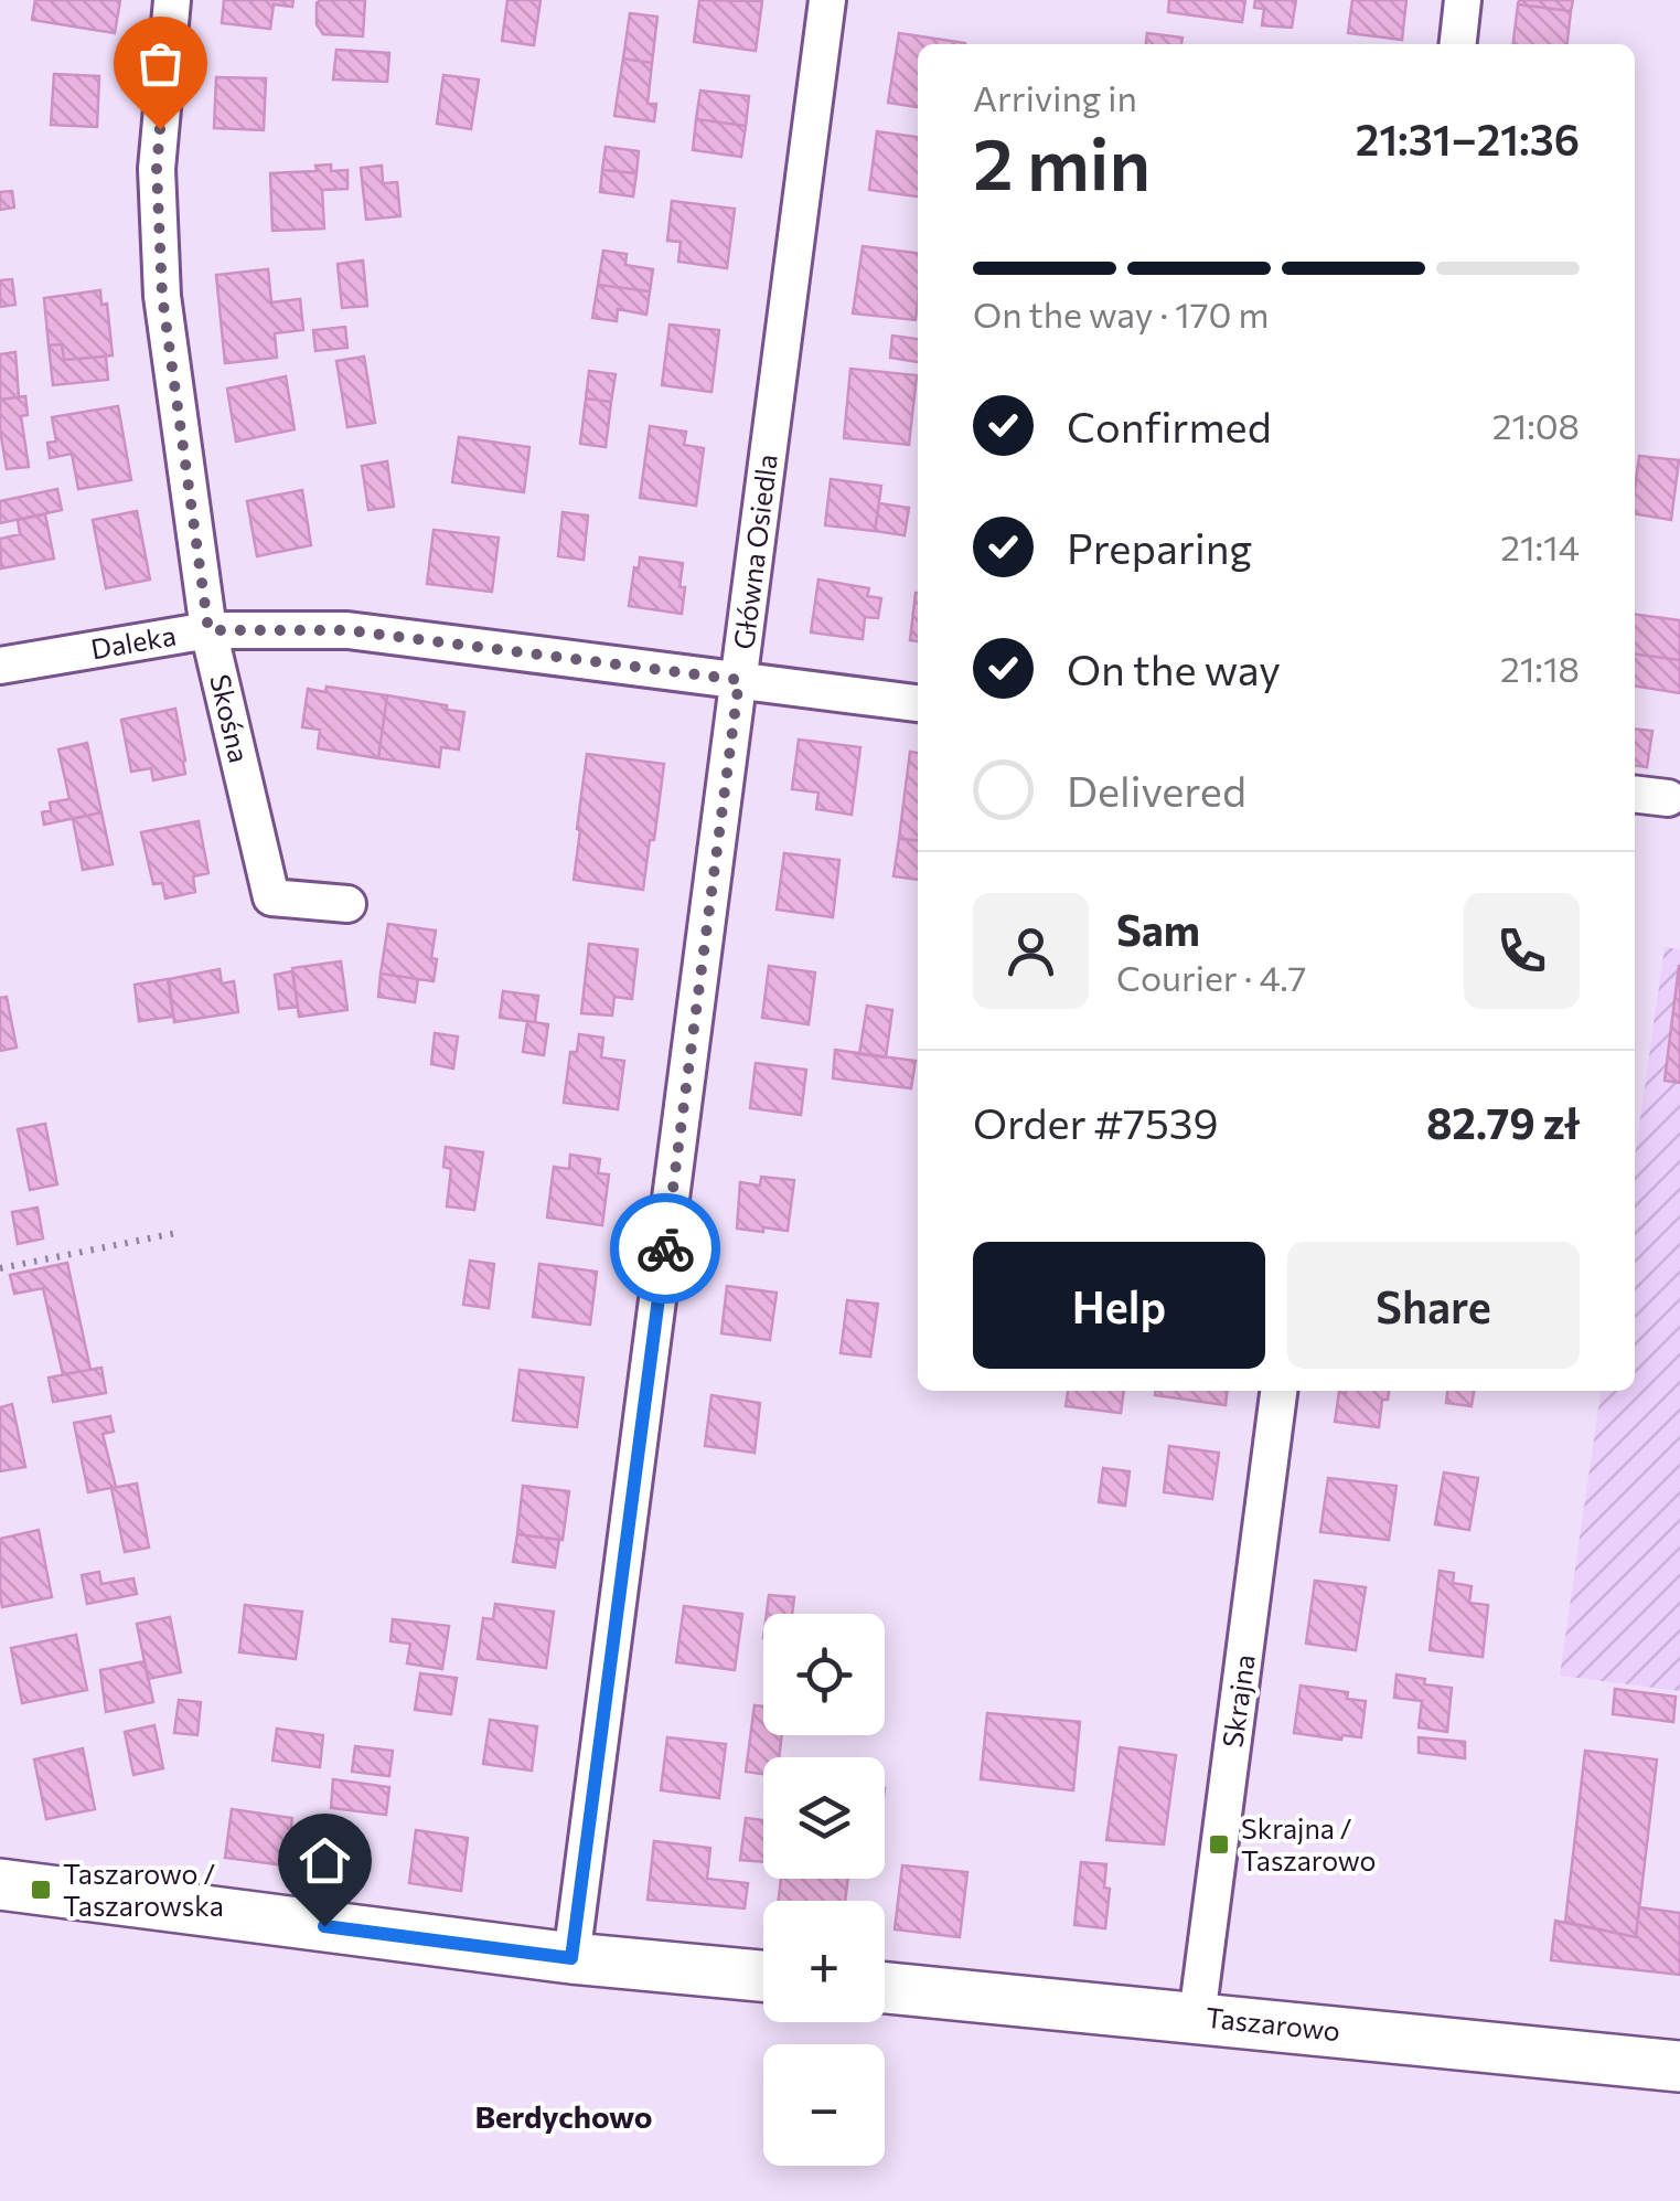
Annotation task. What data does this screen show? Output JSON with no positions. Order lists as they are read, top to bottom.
{
  "streets": {
    "street": [
      "Główna Osiedla",
      "Daleka",
      "Skośna",
      "Skrajna",
      "Taszarowo"
    ]
  },
  "crossings": [
    ["Główna Osiedla", "Daleka"],
    ["Daleka", "Skośna"],
    ["Skrajna", "Taszarowo"]
  ],
  "districts": ["Berdychowo"],
  "places": {
    "transit": ["Skrajna / Taszarowo", "Taszarowo / Taszarowska"]
  },
  "page": {
    "heading": ["2 min", "Arriving in", "21:31–21:36"],
    "panel": [
      "Sam",
      "Courier · 4.7",
      "Order #7539",
      "82.79 zł"
    ],
    "bar": "On the way · 170 m",
    "list": [
      ["Confirmed", "21:08"],
      ["Preparing", "21:14"],
      ["On the way", "21:18"],
      "Delivered"
    ],
    "buttons": ["Help", "Share"],
    "map_buttons": ["+", "−"]
  }
}
